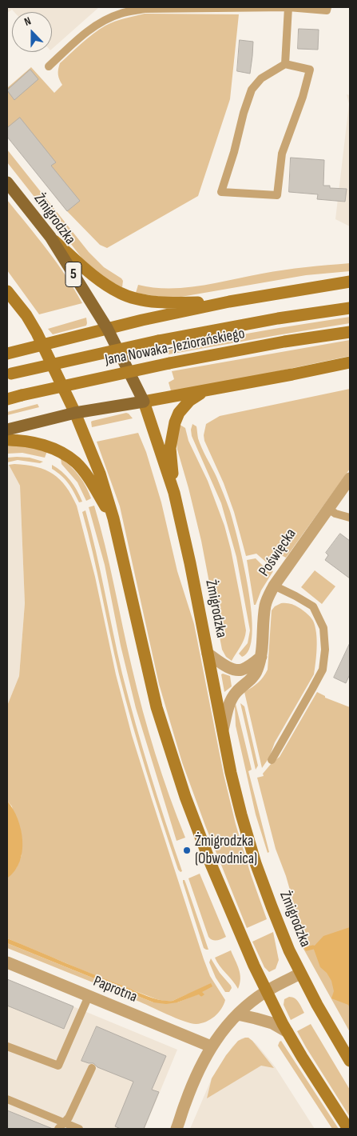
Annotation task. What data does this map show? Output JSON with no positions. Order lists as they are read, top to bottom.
{
  "streets": {
    "main road": ["Żmigrodzka", "5", "Jana Nowaka-Jeziorańskiego"],
    "street": ["Poświęcka", "Paprotna"]
  },
  "crossings": [
    ["Żmigrodzka", "Poświęcka"]
  ],
  "places": ["Żmigrodzka (Obwodnica)"],
  "north": "top"
}
